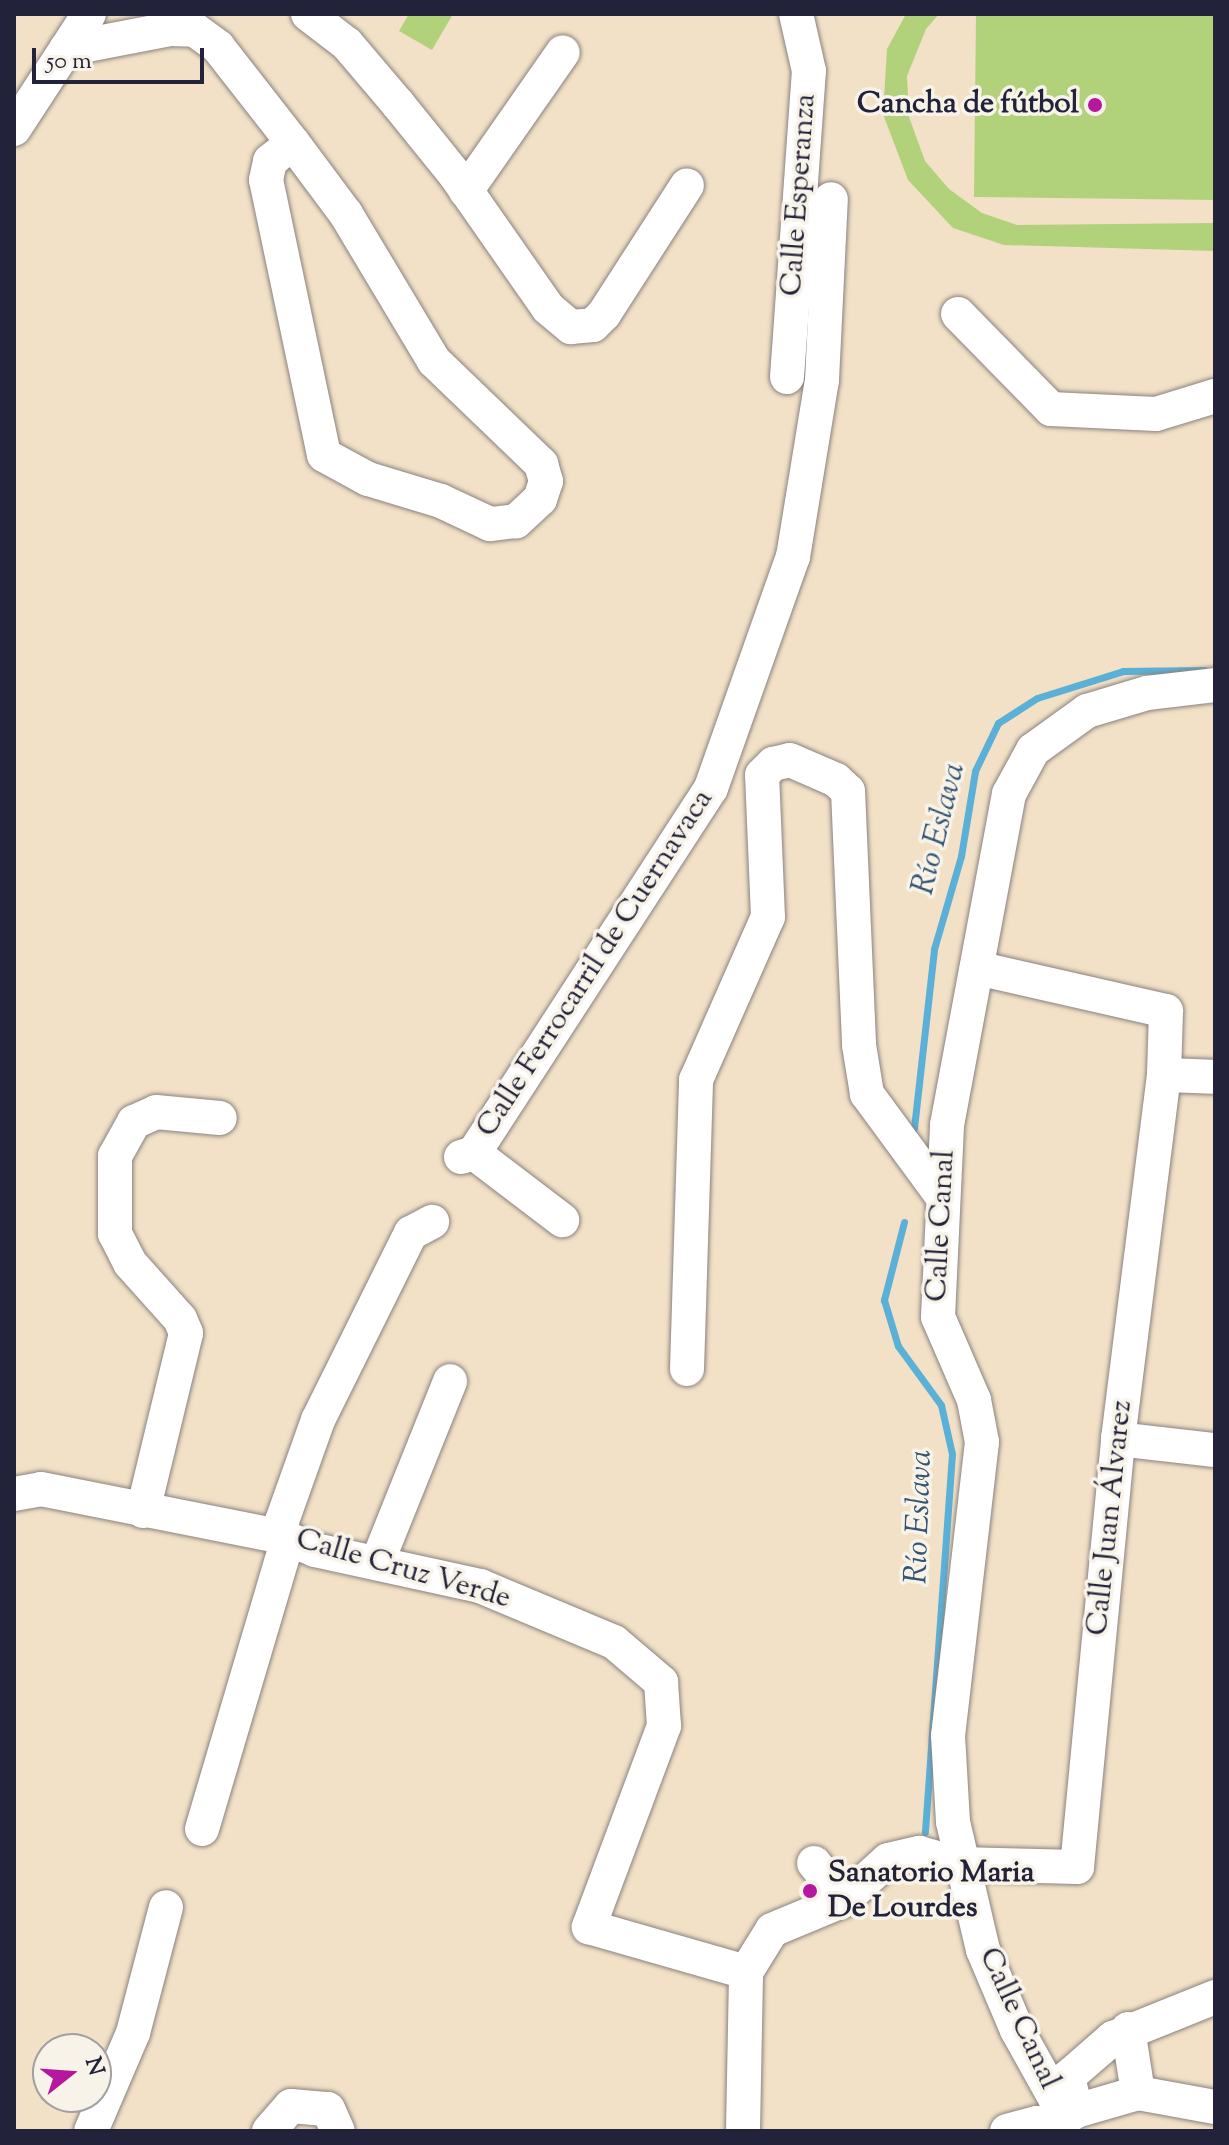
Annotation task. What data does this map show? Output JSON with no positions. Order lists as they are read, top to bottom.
{
  "streets": {
    "street": [
      "Calle Esperanza",
      "Calle Ferrocarril de Cuernavaca",
      "Calle Canal",
      "Calle Juan Álvarez",
      "Calle Cruz Verde"
    ]
  },
  "crossings": [
    ["Calle Canal", "Calle Juan Álvarez"]
  ],
  "water": ["Río Eslava"],
  "places": ["Cancha de fútbol", "Sanatorio Maria De Lourdes"],
  "scale_bar": "50 m",
  "north": "right"
}
